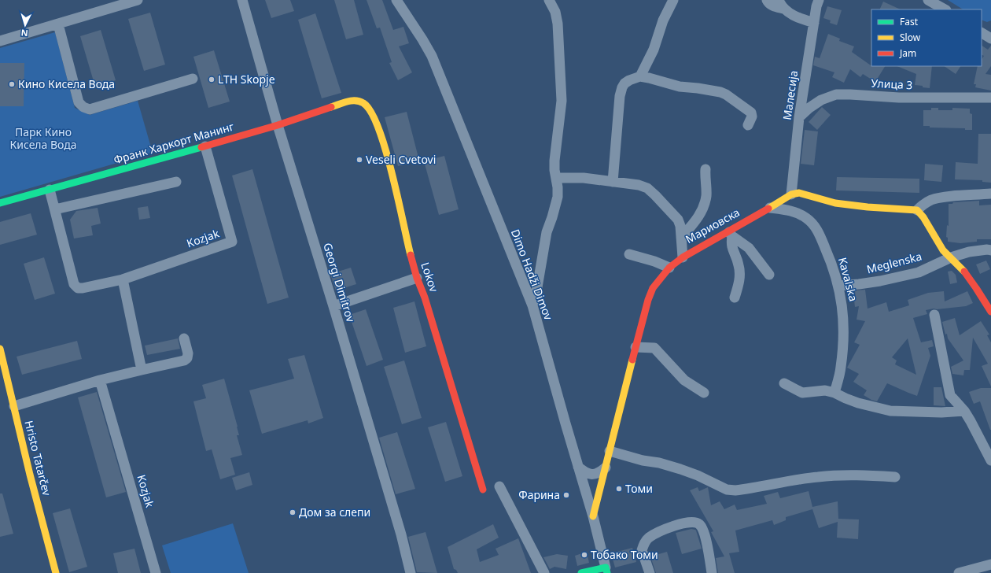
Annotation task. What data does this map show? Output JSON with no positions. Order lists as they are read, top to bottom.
{
  "streets": {
    "street": [
      "Улица 3",
      "Малесија",
      "Франк Харкорт Манинг",
      "Мариовска",
      "Kozjak",
      "Meglenska",
      "Dimo Hadži Dimov",
      "Lokov",
      "Kavalska",
      "Georgi Dimitrov",
      "Hristo Tatarčev"
    ]
  },
  "crossings": [
    ["Улица 3", "Малесија"],
    ["Малесија", "Мариовска"],
    ["Франк Харкорт Манинг", "Kozjak"],
    ["Франк Харкорт Манинг", "Lokov"],
    ["Франк Харкорт Манинг", "Georgi Dimitrov"],
    ["Мариовска", "Dimo Hadži Dimov"],
    ["Мариовска", "Kavalska"],
    ["Meglenska", "Kavalska"]
  ],
  "parks": ["Парк Кино Кисела Вода"],
  "places": [
    "LTH Skopje",
    "Кино Кисела Вода",
    "Veseli Cvetovi",
    "Томи",
    "Фарина",
    "Дом за слепи",
    "Тобако Томи"
  ],
  "legend": ["Fast", "Slow", "Jam"],
  "north": "bottom"
}
